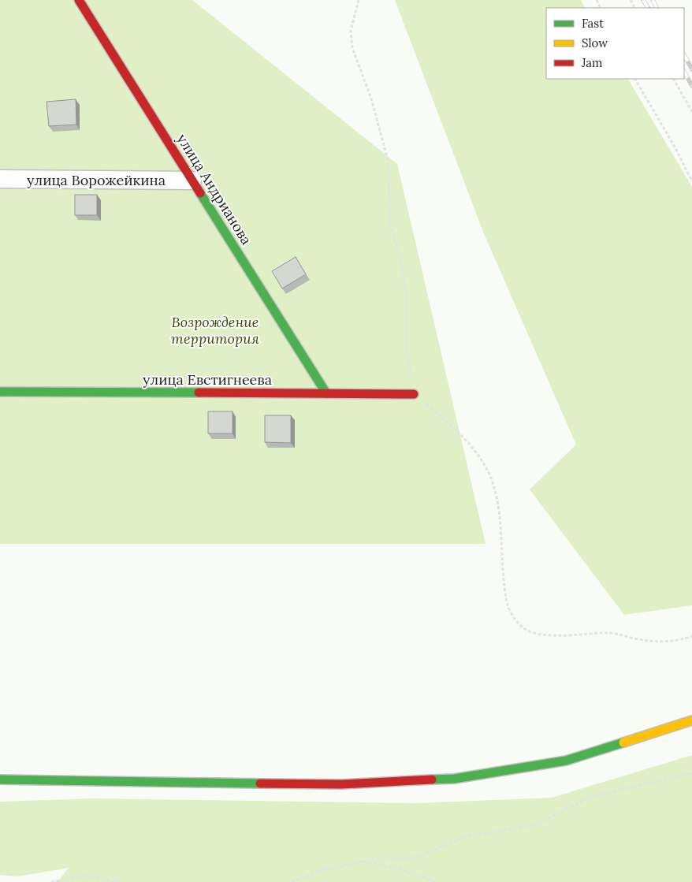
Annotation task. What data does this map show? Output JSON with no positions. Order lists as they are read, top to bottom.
{
  "streets": {
    "street": ["улица Ворожейкина", "улица Андрианова", "улица Евстигнеева"]
  },
  "crossings": [
    ["улица Ворожейкина", "улица Андрианова"],
    ["улица Андрианова", "улица Евстигнеева"]
  ],
  "parks": ["Возрождение территория"],
  "legend": ["Fast", "Slow", "Jam"]
}
